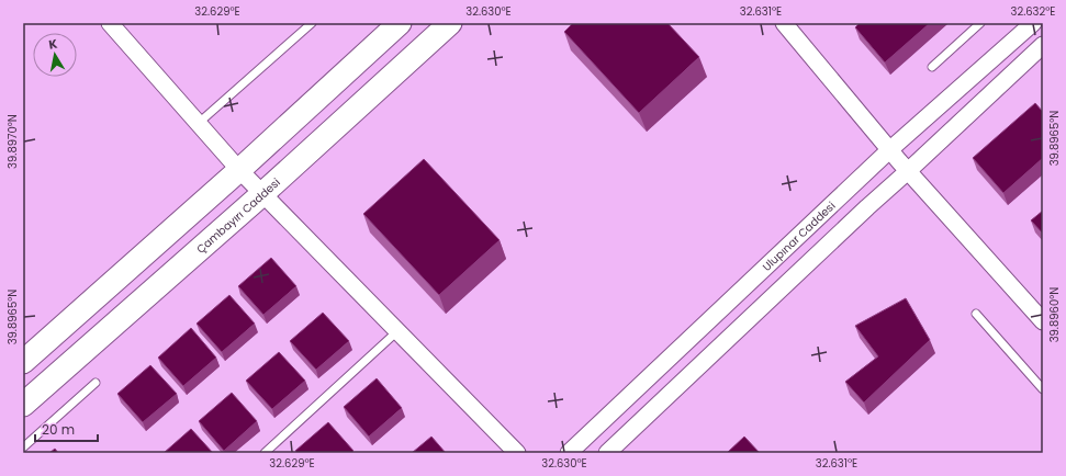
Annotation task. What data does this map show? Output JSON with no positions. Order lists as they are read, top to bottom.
{
  "streets": {
    "main road": ["Çambayırı Caddesi"],
    "street": ["Ulupınar Caddesi"]
  },
  "scale_bar": "20 m",
  "north": "top",
  "coordinates": [
    "32.629°E",
    "32.630°E",
    "32.631°E",
    "32.632°E",
    "39.8965°N",
    "39.8970°N",
    "39.8960°N"
  ]
}
